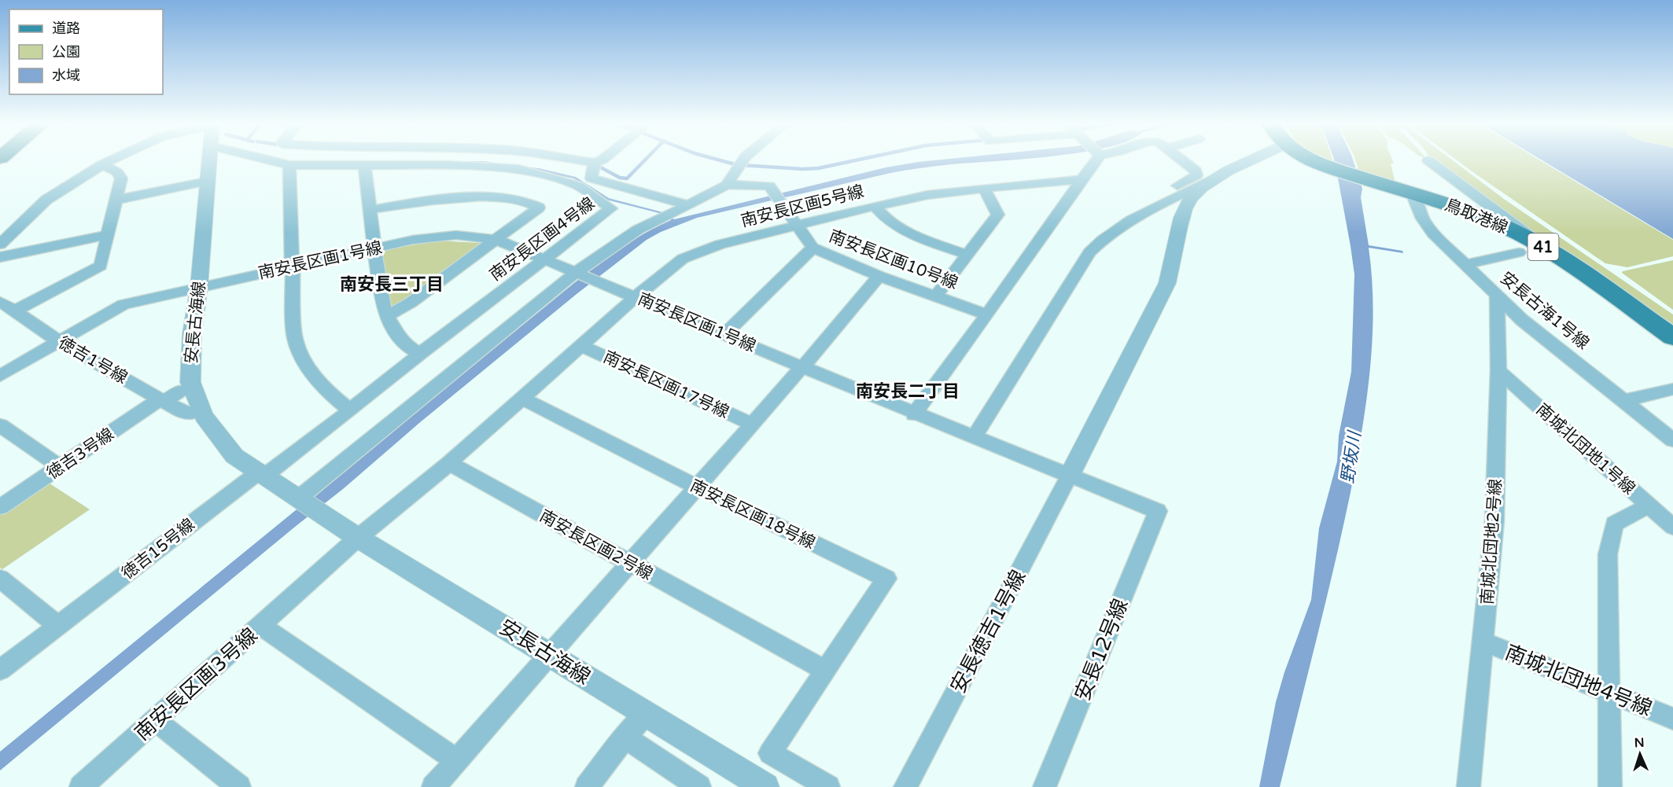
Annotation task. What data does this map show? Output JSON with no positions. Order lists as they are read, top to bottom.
{
  "streets": {
    "main road": ["鳥取港線", "41"],
    "street": [
      "南安長区画5号線",
      "南安長区画4号線",
      "南安長区画10号線",
      "南安長区画1号線",
      "安長古海1号線",
      "安長古海線",
      "徳吉1号線",
      "南安長区画17号線",
      "南城北団地1号線",
      "徳吉3号線",
      "南安長区画18号線",
      "南城北団地2号線",
      "南安長区画2号線",
      "徳吉15号線",
      "安長徳吉1号線",
      "安長12号線",
      "南城北団地4号線",
      "南安長区画3号線"
    ]
  },
  "crossings": [
    ["南安長区画5号線", "南安長区画10号線"],
    ["南安長区画5号線", "南安長区画1号線"],
    ["鳥取港線", "安長古海1号線"],
    ["南安長区画4号線", "南安長区画1号線"],
    ["南安長区画4号線", "徳吉15号線"],
    ["南安長区画1号線", "安長古海線"],
    ["南安長区画1号線", "徳吉1号線"],
    ["南安長区画1号線", "安長徳吉1号線"],
    ["南安長区画1号線", "安長12号線"],
    ["安長古海1号線", "南城北団地2号線"],
    ["安長古海線", "徳吉15号線"],
    ["徳吉1号線", "徳吉3号線"],
    ["南城北団地1号線", "南城北団地2号線"],
    ["南安長区画18号線", "南安長区画2号線"],
    ["南城北団地2号線", "南城北団地4号線"]
  ],
  "districts": ["南安長三丁目", "南安長二丁目"],
  "water": ["野坂川"],
  "legend": ["道路", "公園", "水域"],
  "north": "top"
}
